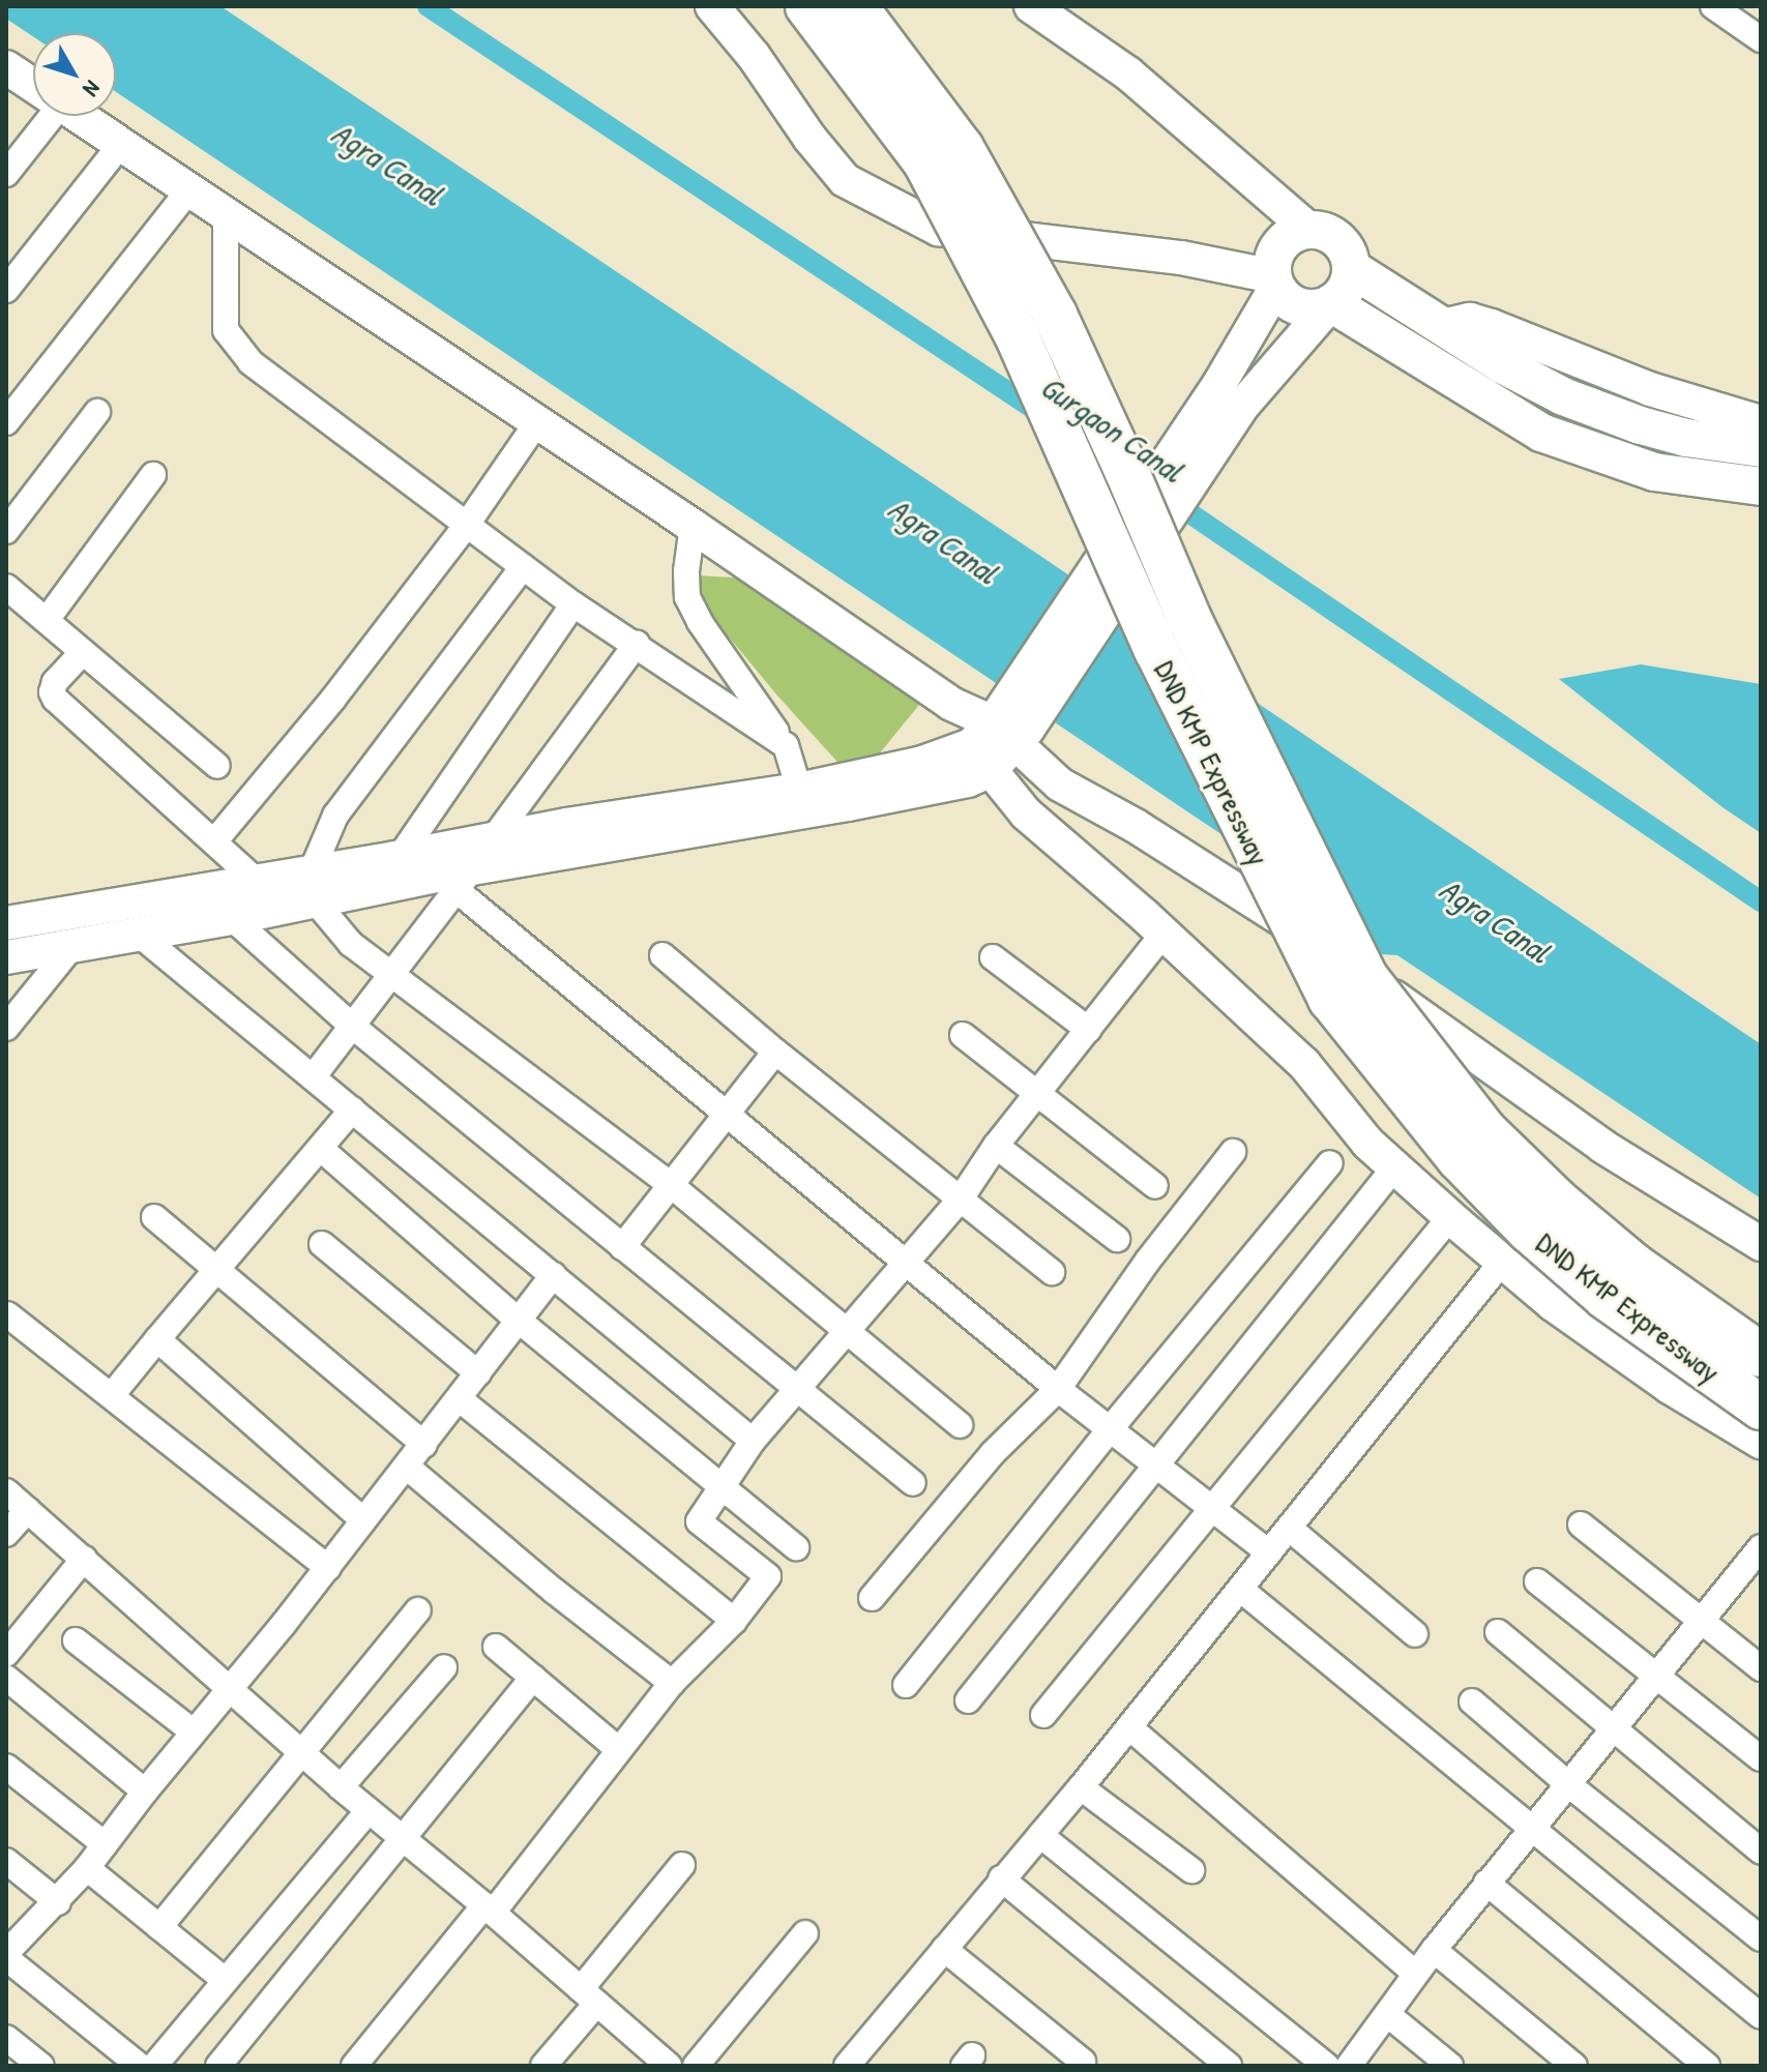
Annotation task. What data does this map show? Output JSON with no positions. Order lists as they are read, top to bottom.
{
  "streets": {
    "highway": ["DND KMP Expressway"]
  },
  "water": ["Agra Canal", "Gurgaon Canal"],
  "north": "bottom right"
}
